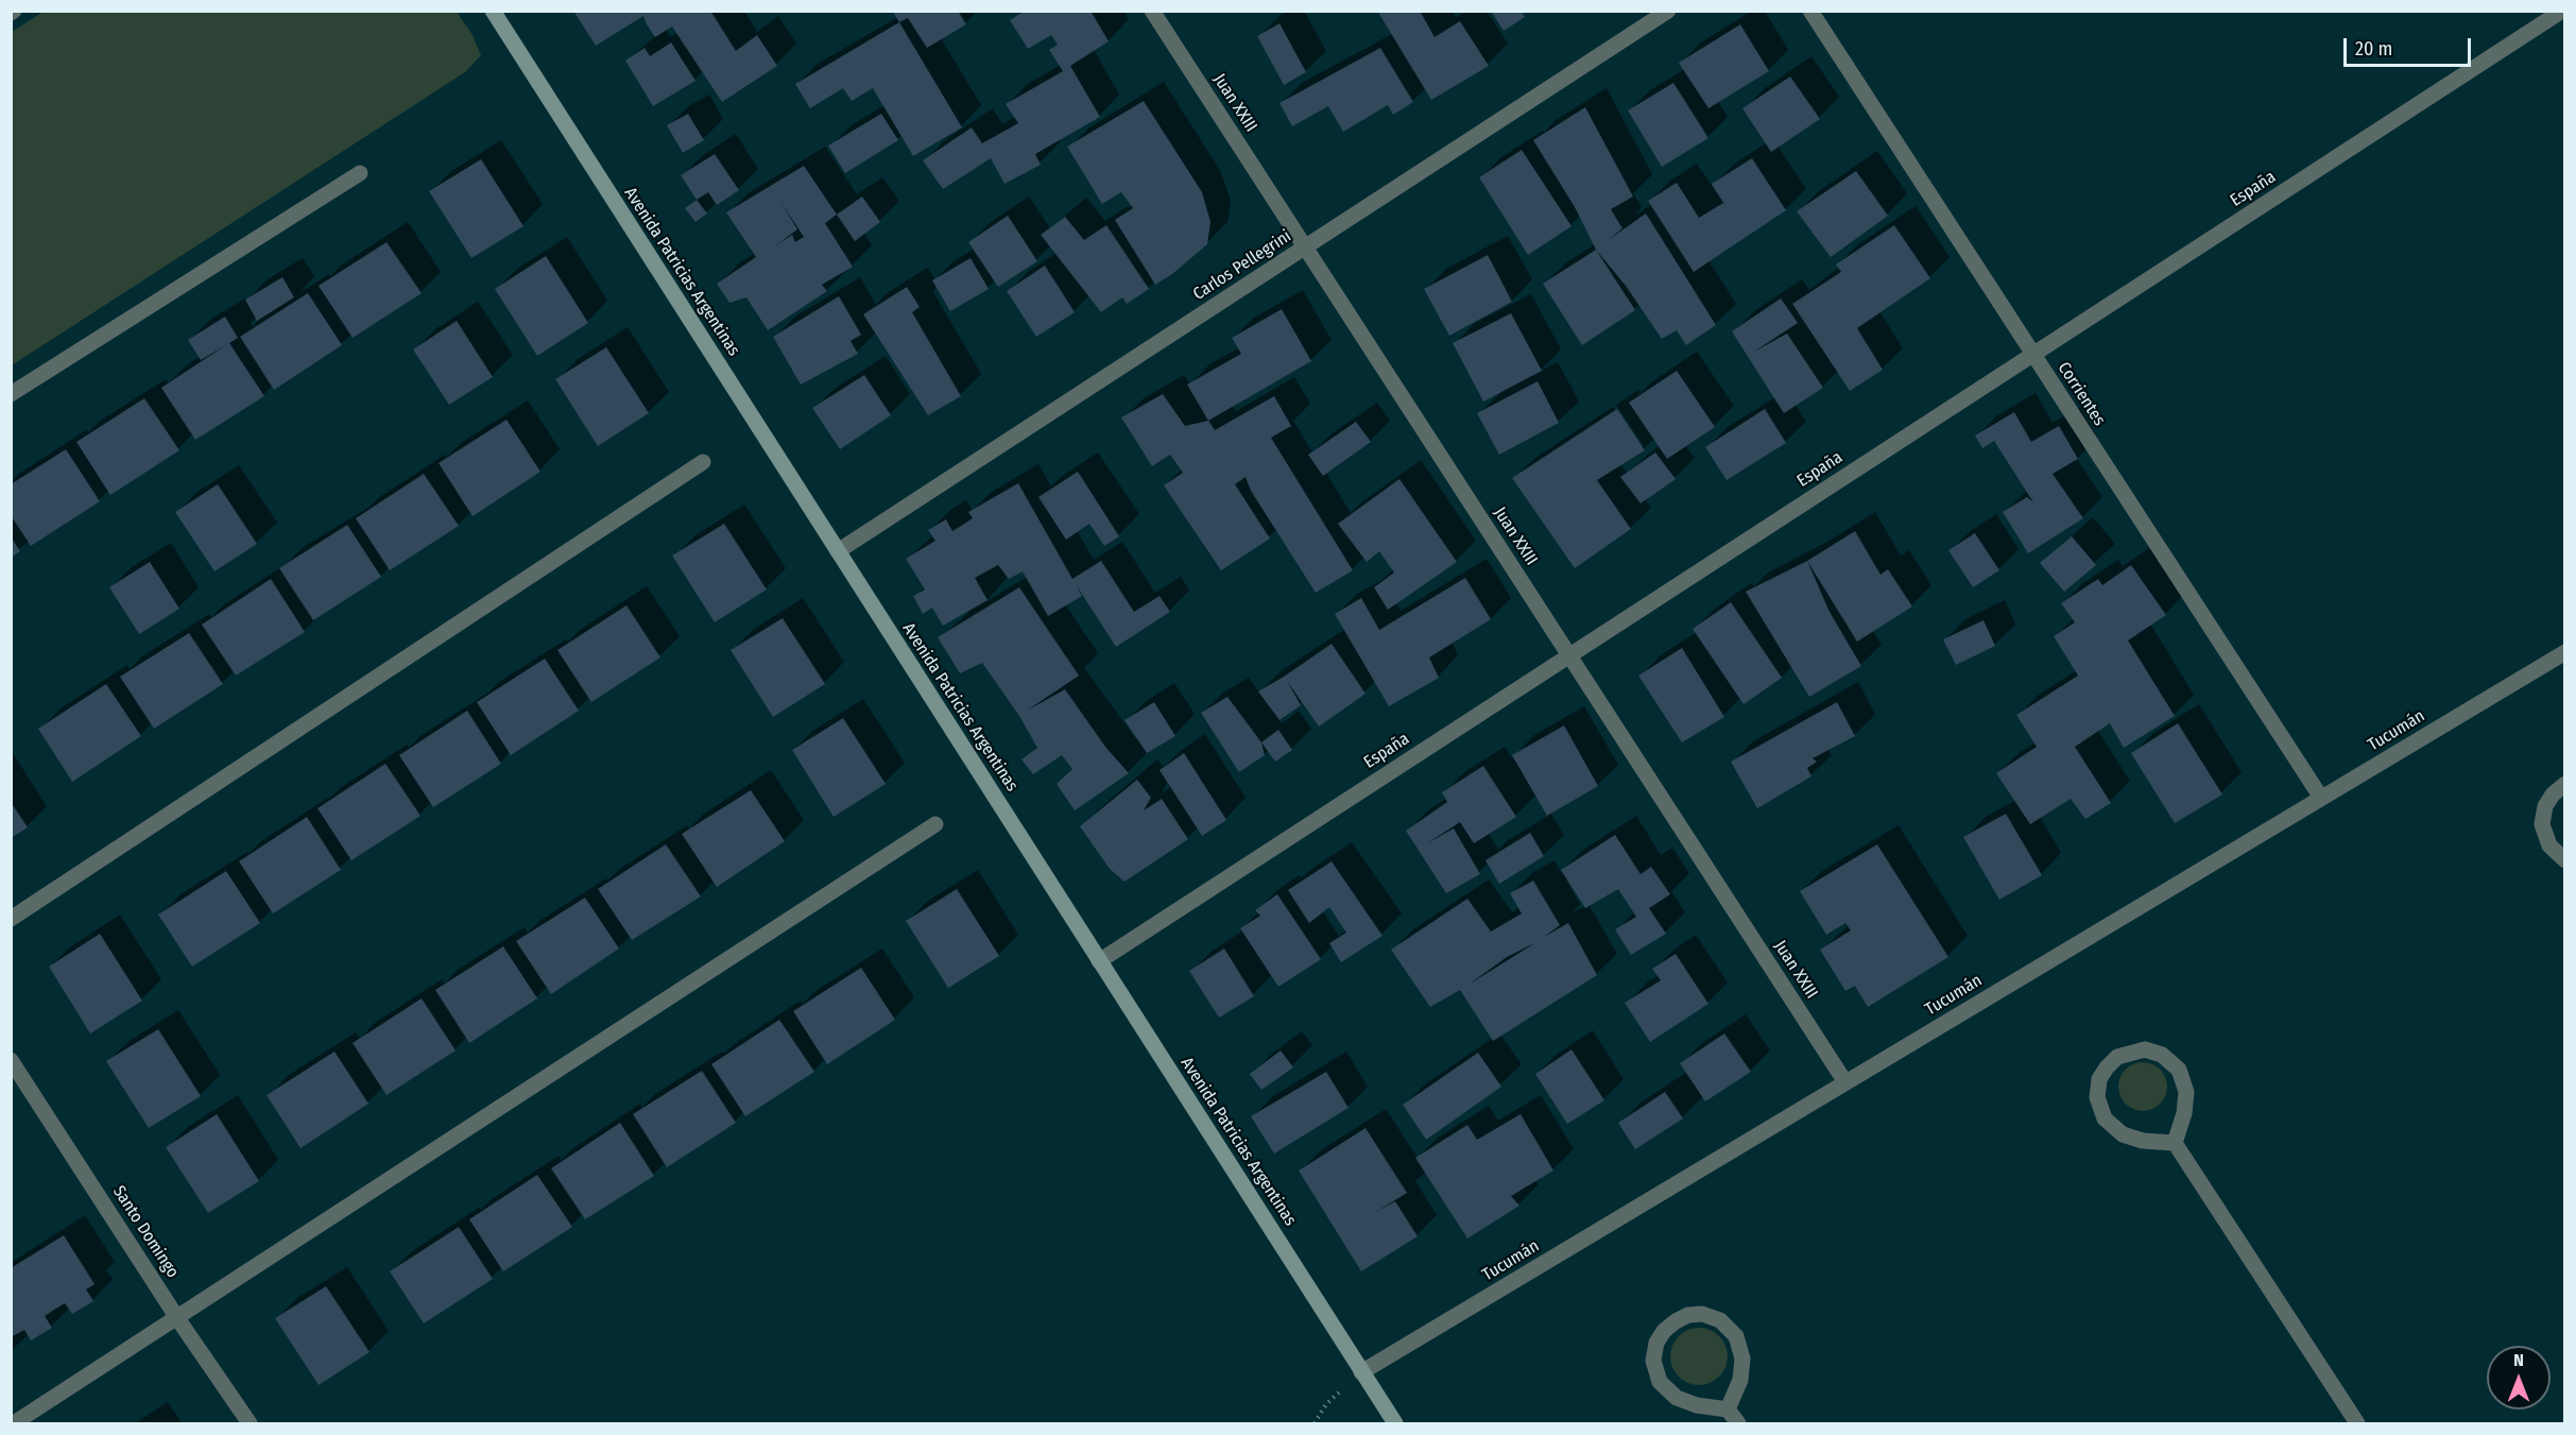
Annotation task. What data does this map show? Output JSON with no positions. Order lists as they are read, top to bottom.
{
  "streets": {
    "street": [
      "Juan XXIII",
      "España",
      "Carlos Pellegrini",
      "Avenida Patricias Argentinas",
      "Corrientes",
      "Tucumán",
      "Santo Domingo"
    ]
  },
  "crossings": [
    ["Juan XXIII", "España"],
    ["Juan XXIII", "Carlos Pellegrini"],
    ["Juan XXIII", "Tucumán"],
    ["España", "Avenida Patricias Argentinas"],
    ["España", "Corrientes"],
    ["Carlos Pellegrini", "Avenida Patricias Argentinas"],
    ["Avenida Patricias Argentinas", "Tucumán"],
    ["Corrientes", "Tucumán"]
  ],
  "scale_bar": "20 m",
  "north": "top"
}
